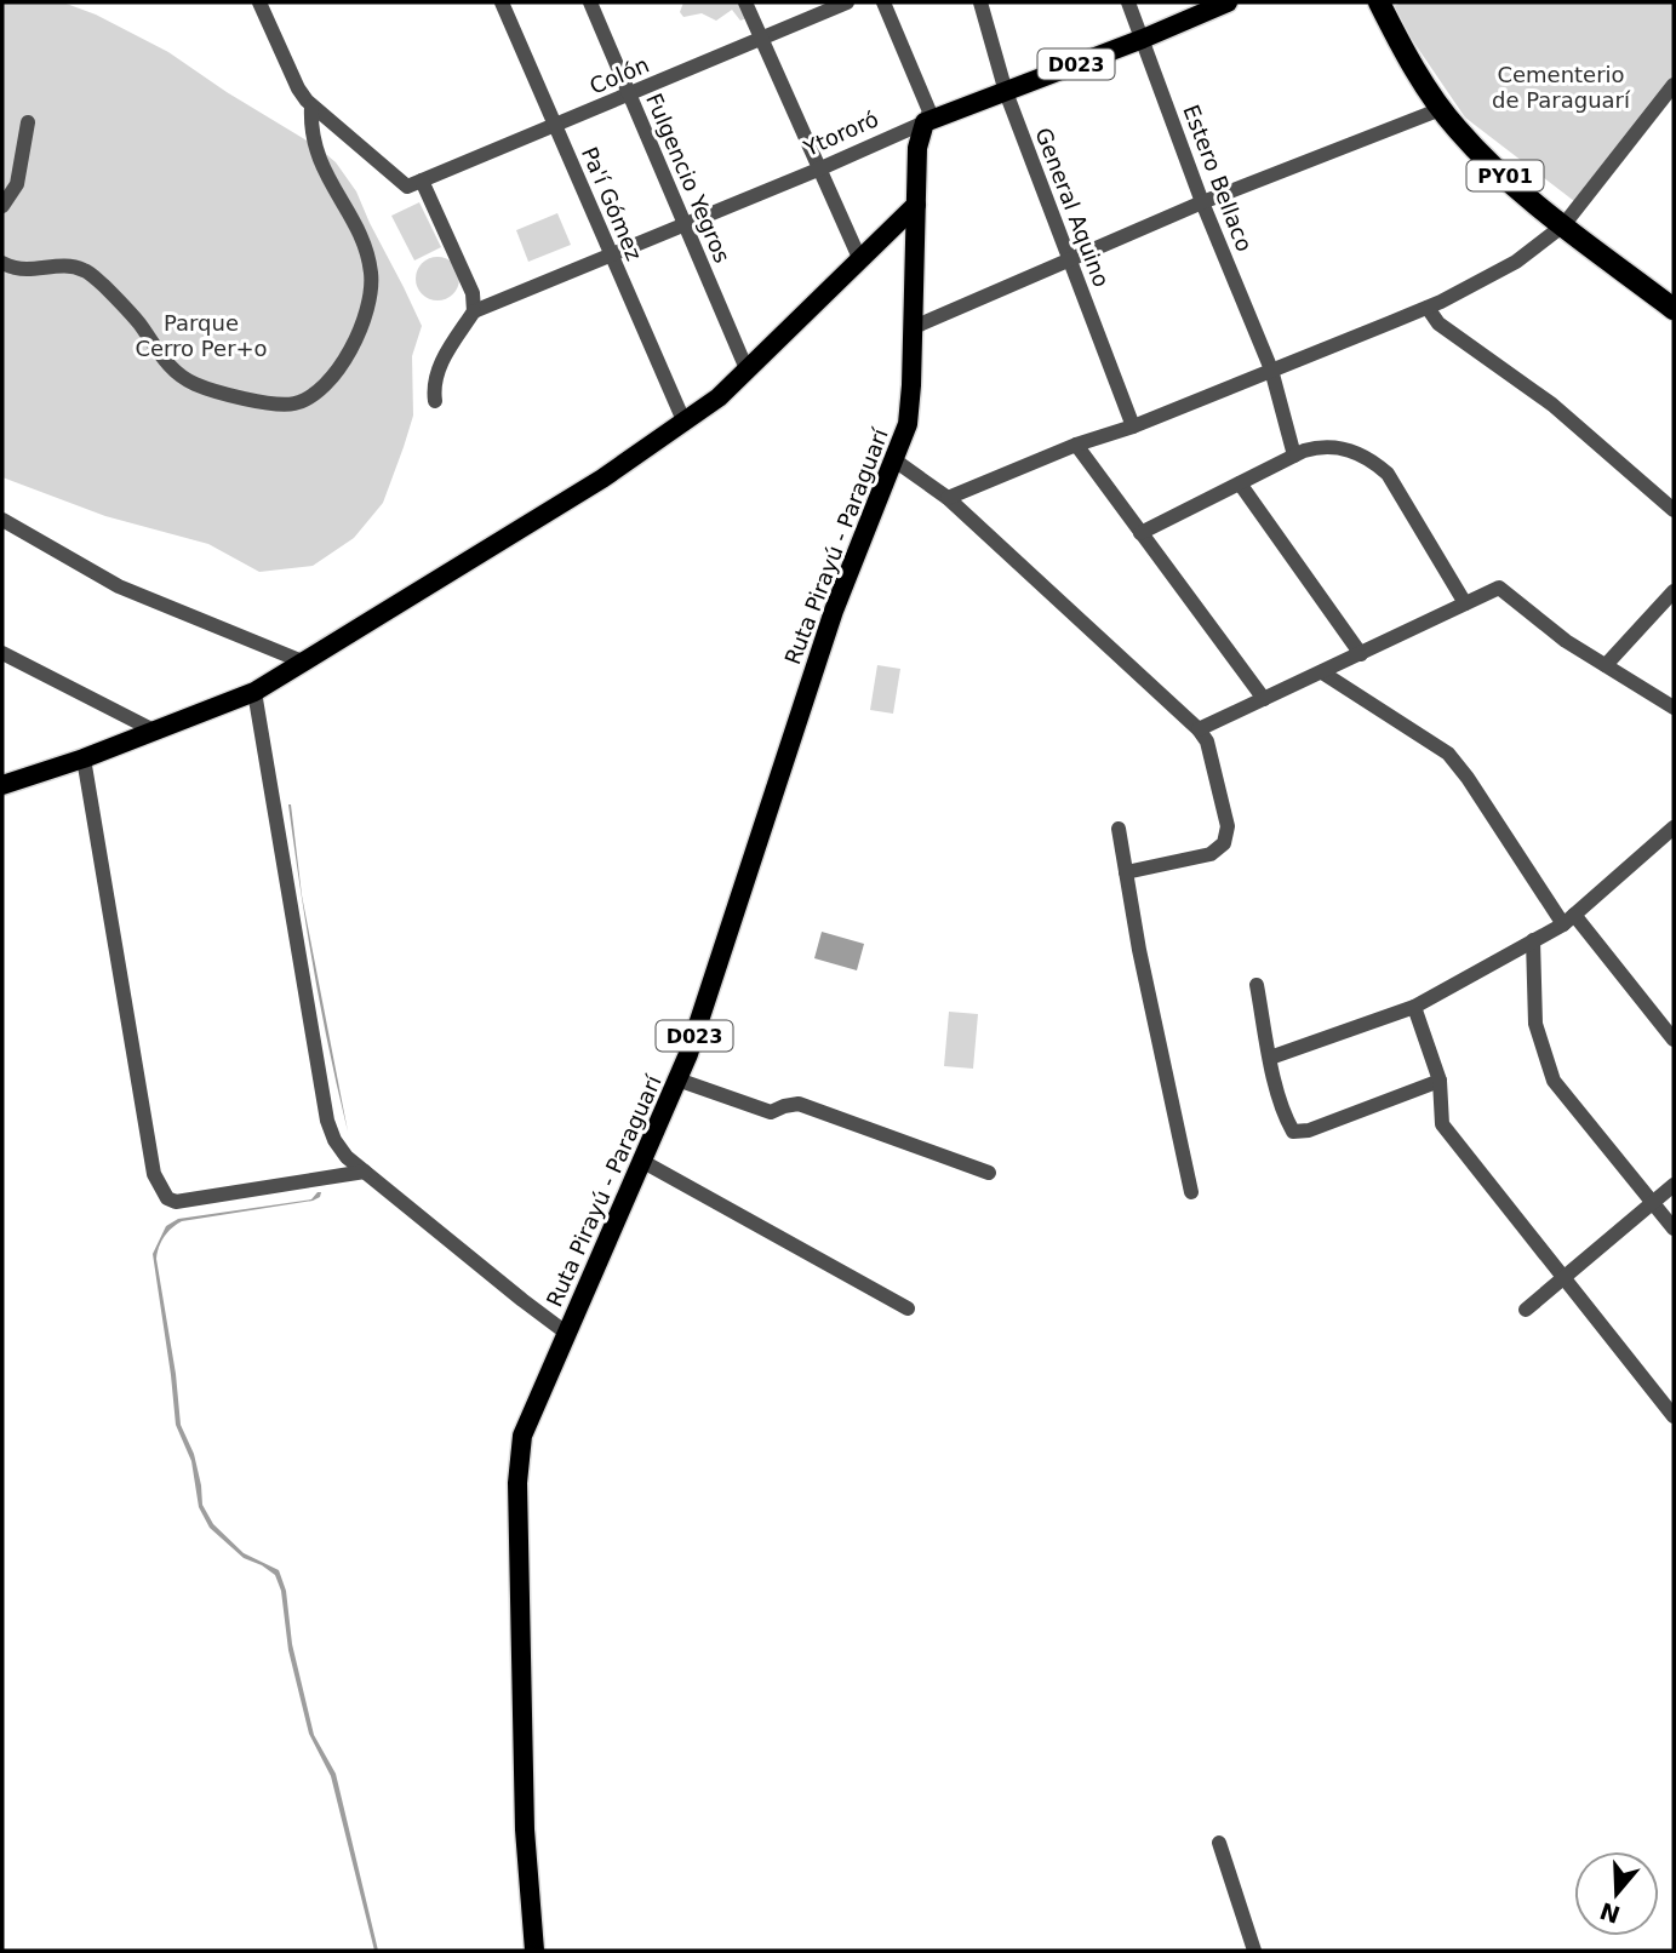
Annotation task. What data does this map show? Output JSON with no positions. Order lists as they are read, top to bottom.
{
  "streets": {
    "highway": ["PY01"],
    "main road": ["D023", "Ytororó", "Ruta Pirayú - Paraguarí"],
    "street": [
      "Colón",
      "Fulgencio Yegros",
      "Estero Bellaco",
      "Pa'í Gómez",
      "General Aquino"
    ]
  },
  "crossings": [
    ["Colón", "Fulgencio Yegros"],
    ["Colón", "Pa'í Gómez"],
    ["Ytororó", "Fulgencio Yegros"],
    ["Ytororó", "Estero Bellaco"],
    ["Ytororó", "Pa'í Gómez"],
    ["Ytororó", "General Aquino"],
    ["Ytororó", "Ruta Pirayú - Paraguarí"]
  ],
  "parks": ["Cementerio de Paraguarí", "Parque Cerro Per+o"],
  "north": "bottom"
}
